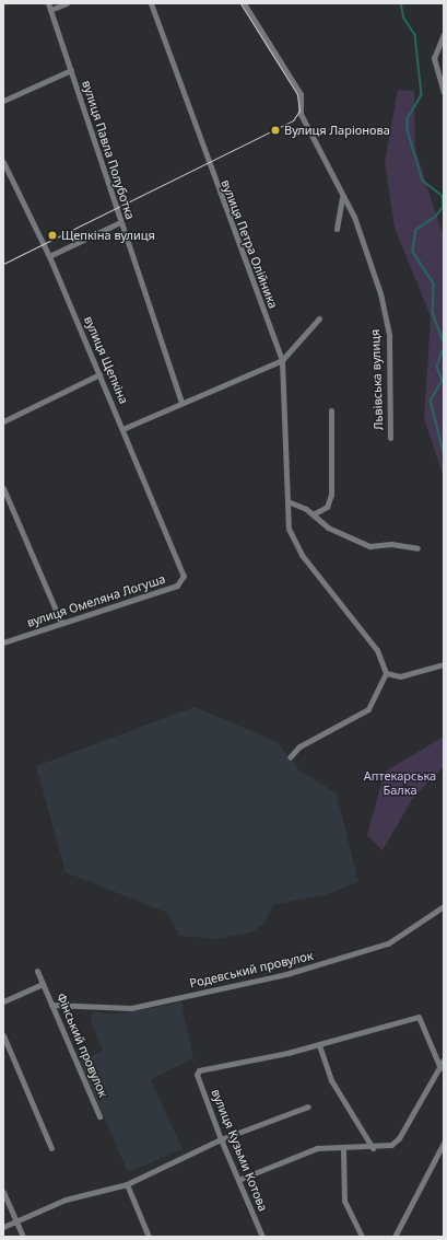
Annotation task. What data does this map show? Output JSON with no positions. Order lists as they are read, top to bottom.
{
  "streets": {
    "street": [
      "вулиця Павла Полуботка",
      "вулиця Петра Олійника",
      "вулиця Щепкіна",
      "Львівська вулиця",
      "вулиця Омеляна Логуша",
      "Родевський провулок",
      "Фінський провулок",
      "вулиця Кузьми Котова"
    ]
  },
  "crossings": [
    ["вулиця Щепкіна", "вулиця Омеляна Логуша"],
    ["Родевський провулок", "Фінський провулок"]
  ],
  "parks": ["Аптекарська Балка"],
  "places": ["Вулиця Ларіонова", "Щепкіна вулиця"]
}
